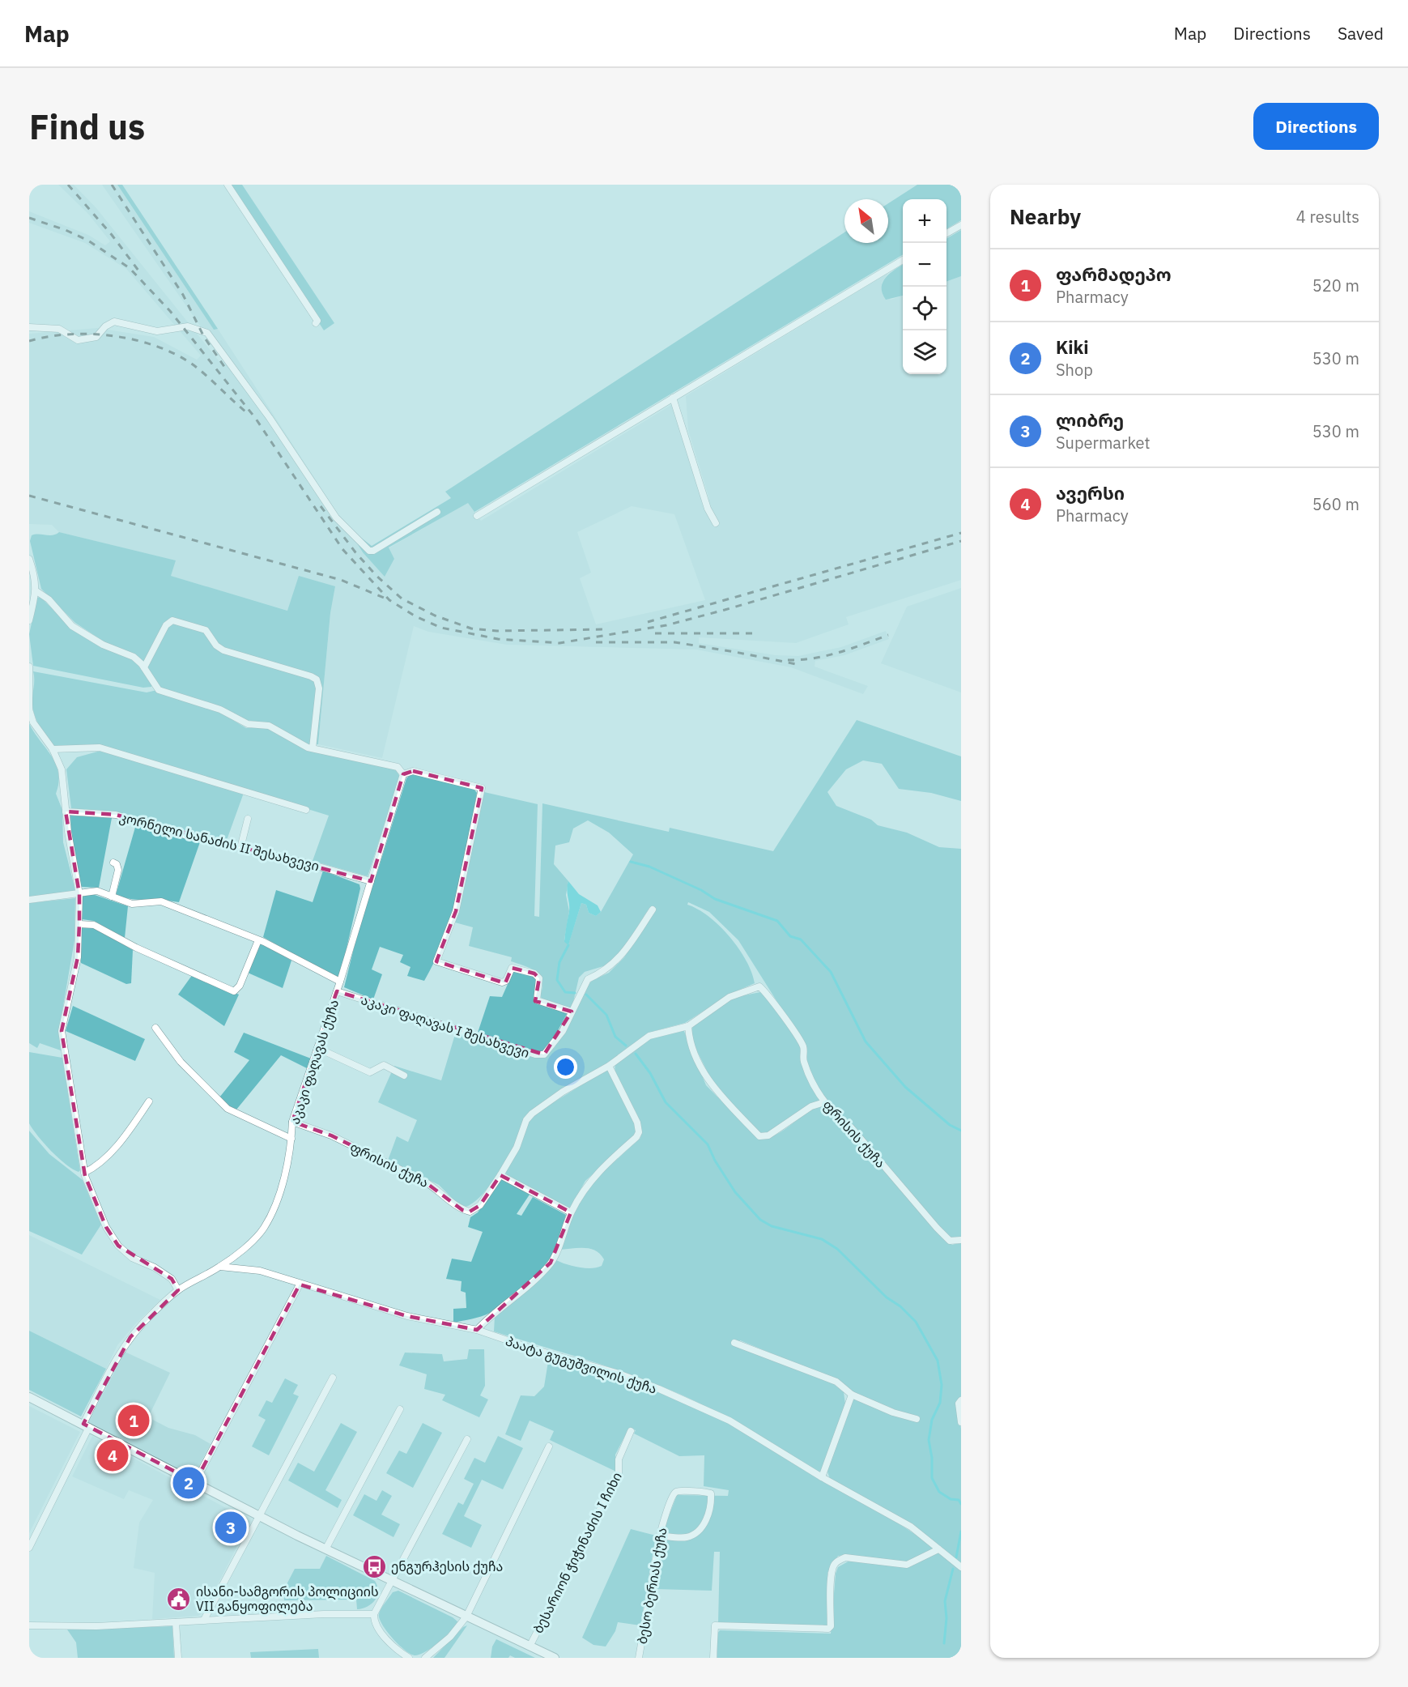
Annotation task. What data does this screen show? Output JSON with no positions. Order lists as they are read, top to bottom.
{
  "streets": {
    "street": [
      "კორნელი სანაძის II შესახვევი",
      "აკაკი ფაღავას I შესახვევი",
      "აკაკი ფაღავას ქუჩა",
      "ფრისის ქუჩა",
      "პაატა გუგუშვილის ქუჩა",
      "ბესარიონ ჭიჭინაძის I ჩიხი",
      "ბესო ბერიას ქუჩა"
    ]
  },
  "crossings": [
    ["კორნელი სანაძის II შესახვევი", "აკაკი ფაღავას ქუჩა"],
    ["აკაკი ფაღავას I შესახვევი", "აკაკი ფაღავას ქუჩა"],
    ["აკაკი ფაღავას ქუჩა", "ფრისის ქუჩა"],
    ["აკაკი ფაღავას ქუჩა", "პაატა გუგუშვილის ქუჩა"]
  ],
  "places": {
    "bus stop": ["ენგურჰესის ქუჩა"],
    "public building": ["ისანი-სამგორის პოლიციის VII განყოფილება"]
  },
  "north": "top left",
  "page": {
    "header": "Map",
    "nav": ["Map", "Directions", "Saved"],
    "buttons": "Directions",
    "title": "Find us",
    "heading": ["Nearby", "4 results"],
    "map_buttons": ["+", "−"],
    "list": [
      {
        "mark": "1",
        "name": "ფარმადეპო",
        "note": "Pharmacy",
        "value": "520 m"
      },
      {
        "mark": "2",
        "name": "Kiki",
        "note": "Shop",
        "value": "530 m"
      },
      {
        "mark": "3",
        "name": "ლიბრე",
        "note": "Supermarket",
        "value": "530 m"
      },
      {
        "mark": "4",
        "name": "ავერსი",
        "note": "Pharmacy",
        "value": "560 m"
      }
    ],
    "pins": [
      "1",
      "4",
      "2",
      "3"
    ]
  }
}
